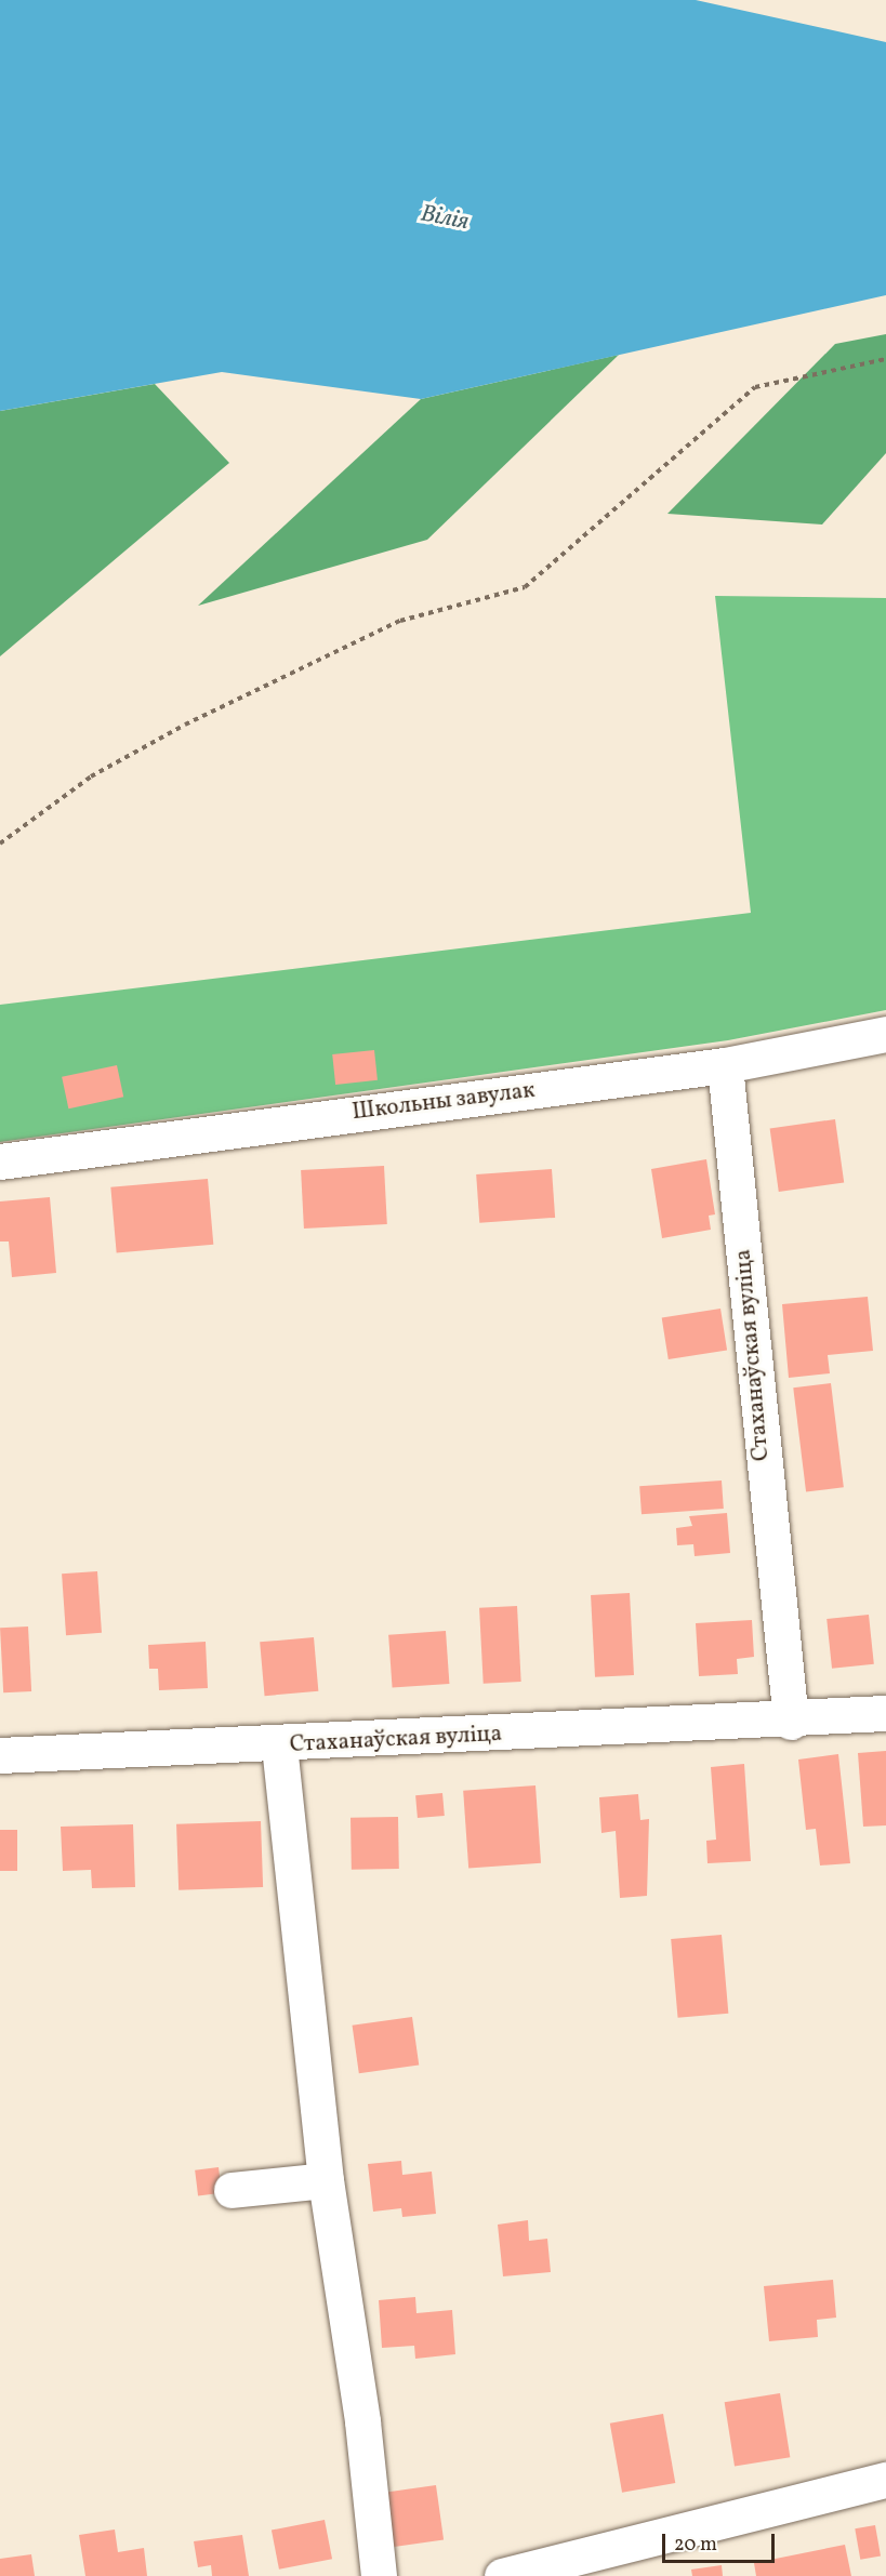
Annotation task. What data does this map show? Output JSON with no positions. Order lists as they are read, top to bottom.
{
  "streets": {
    "street": ["Школьны завулак", "Стаханаўская вуліца"]
  },
  "crossings": [
    ["Школьны завулак", "Стаханаўская вуліца"]
  ],
  "water": ["Вілія"],
  "scale_bar": "20 m"
}
